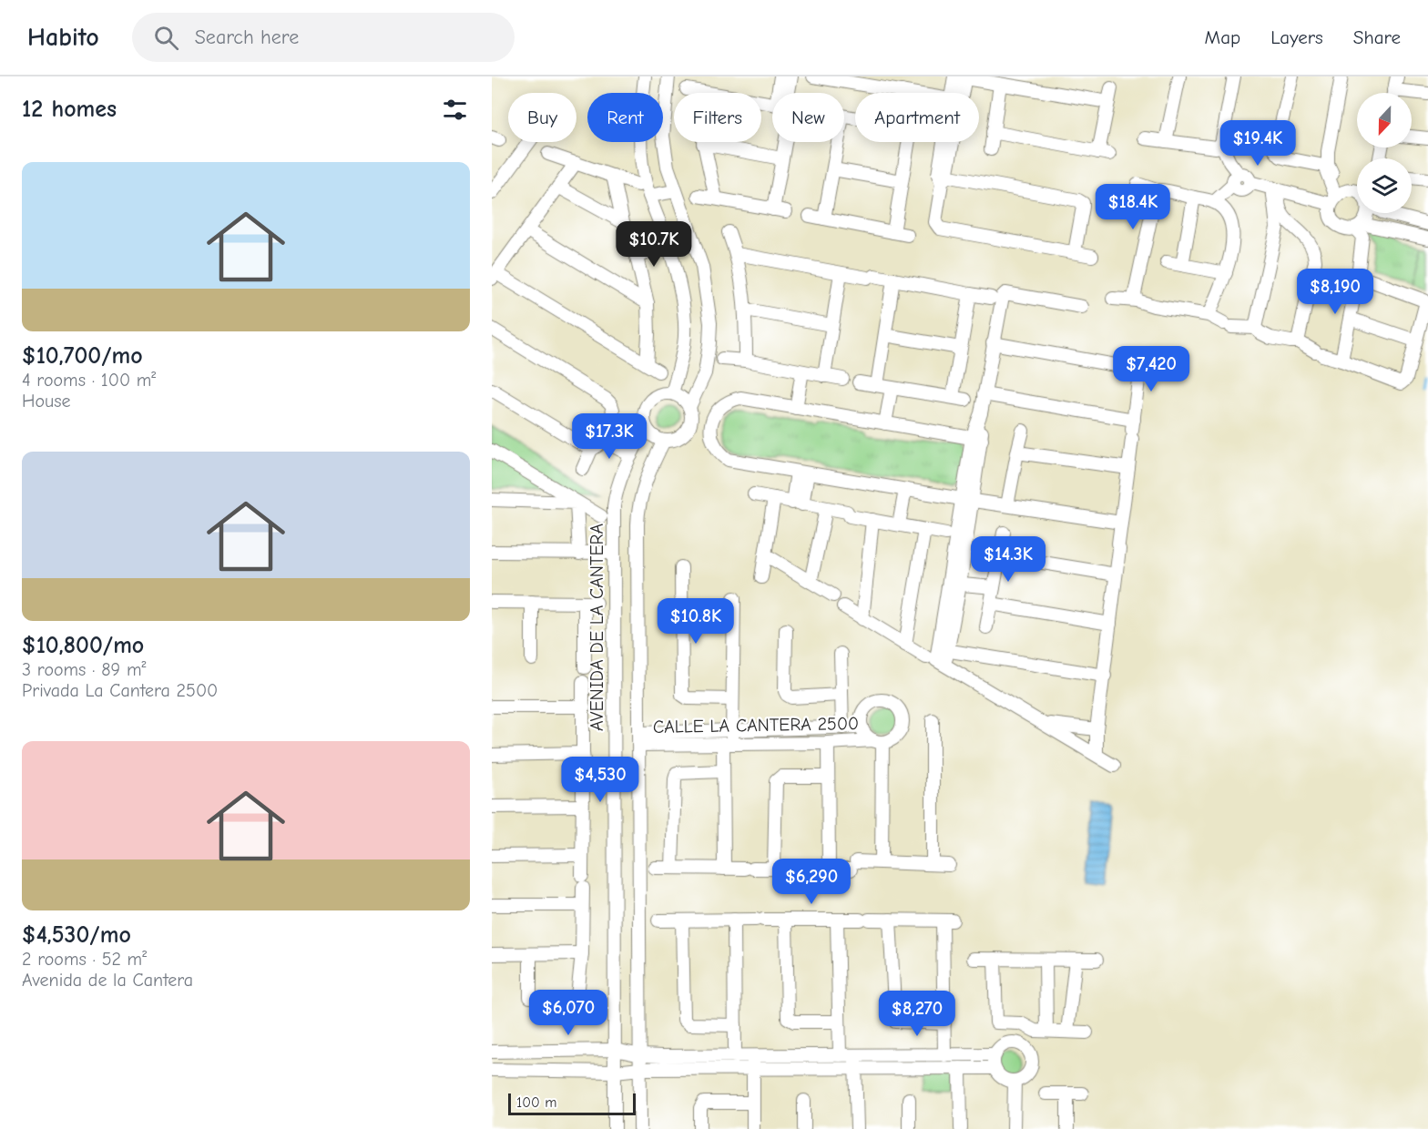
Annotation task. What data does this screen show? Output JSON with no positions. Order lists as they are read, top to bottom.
{
  "streets": {
    "street": ["AVENIDA DE LA CANTERA", "CALLE LA CANTERA 2500"]
  },
  "scale_bar": "100 m",
  "north": "bottom",
  "page": {
    "header": "Habito",
    "search": "Search here",
    "nav": ["Map", "Layers", "Share"],
    "heading": "12 homes",
    "chip": [
      "Buy",
      "Rent",
      "Filters",
      "New",
      "Apartment"
    ],
    "price": [
      "$19.4K",
      "$18.4K",
      "$10.7K",
      "$8,190",
      "$7,420",
      "$17.3K",
      "$14.3K",
      "$10.8K",
      "$4,530",
      "$6,290",
      "$6,070",
      "$8,270"
    ],
    "list": [
      {
        "name": "$10,700/mo",
        "note": "4 rooms · 100 m² · House"
      },
      {
        "name": "$10,800/mo",
        "note": "3 rooms · 89 m² · Privada La Cantera 2500"
      },
      {
        "name": "$4,530/mo",
        "note": "2 rooms · 52 m² · Avenida de la Cantera"
      }
    ],
    "scale": "100 m"
  }
}
